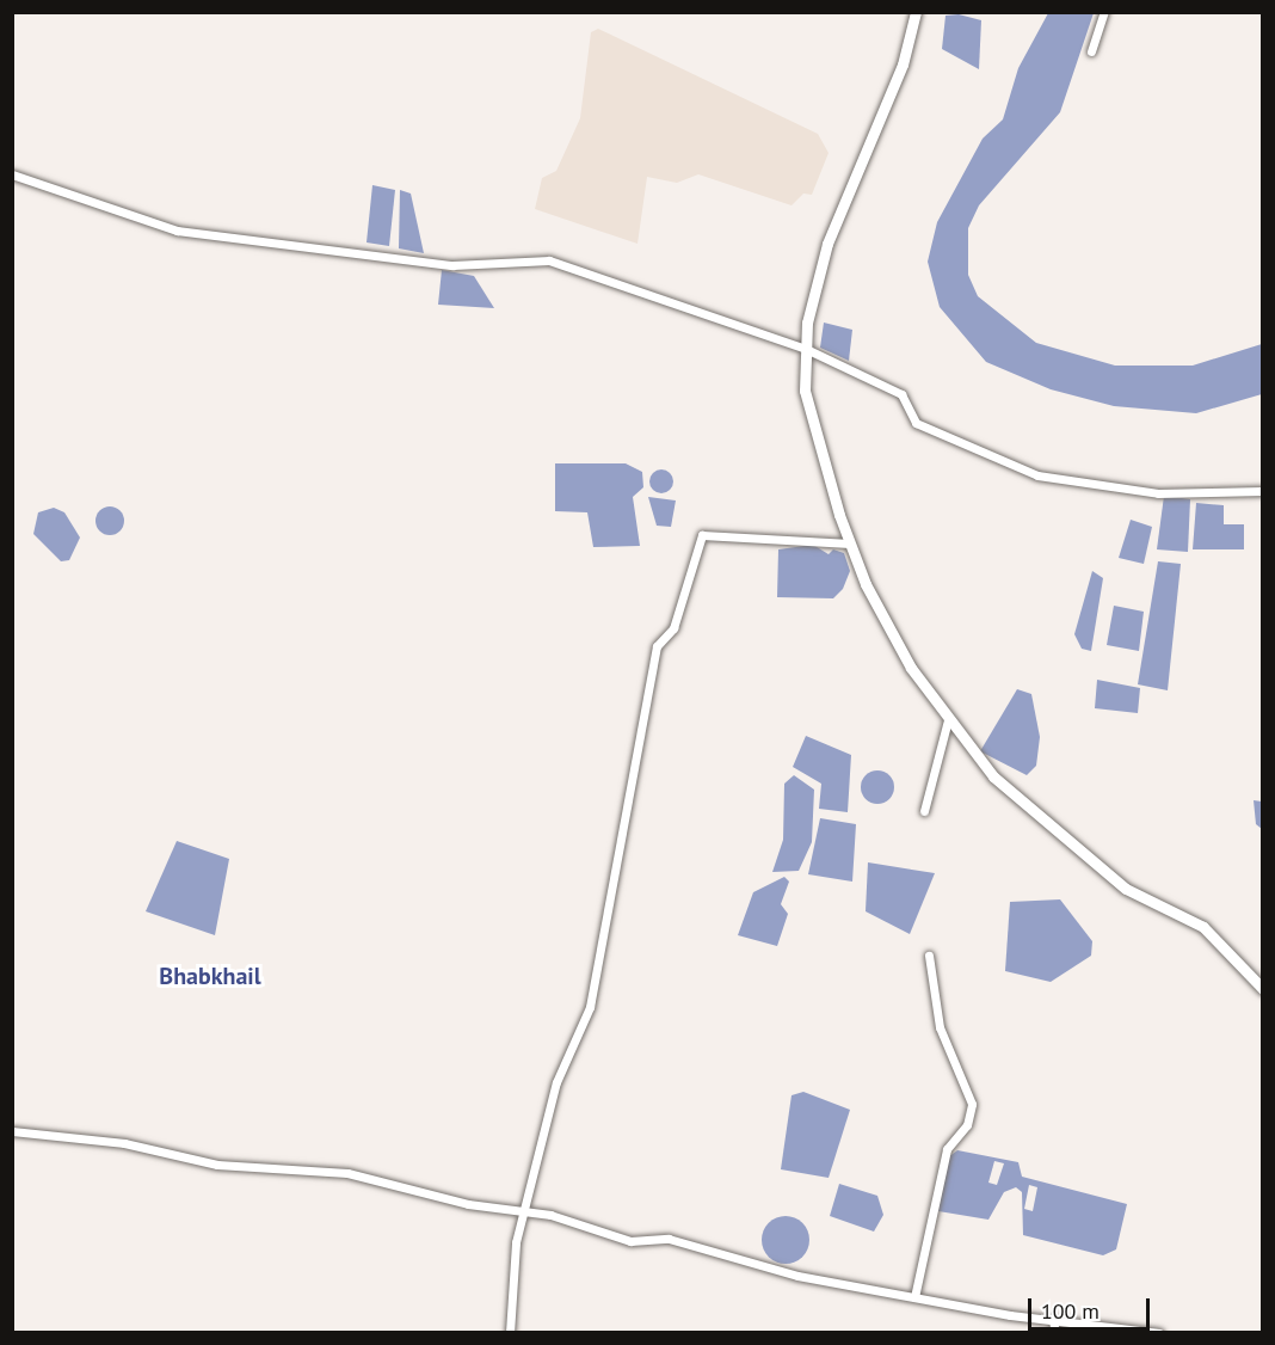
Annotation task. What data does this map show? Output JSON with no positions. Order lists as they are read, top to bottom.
{
  "districts": ["Bhabkhail"],
  "scale_bar": "100 m"
}
